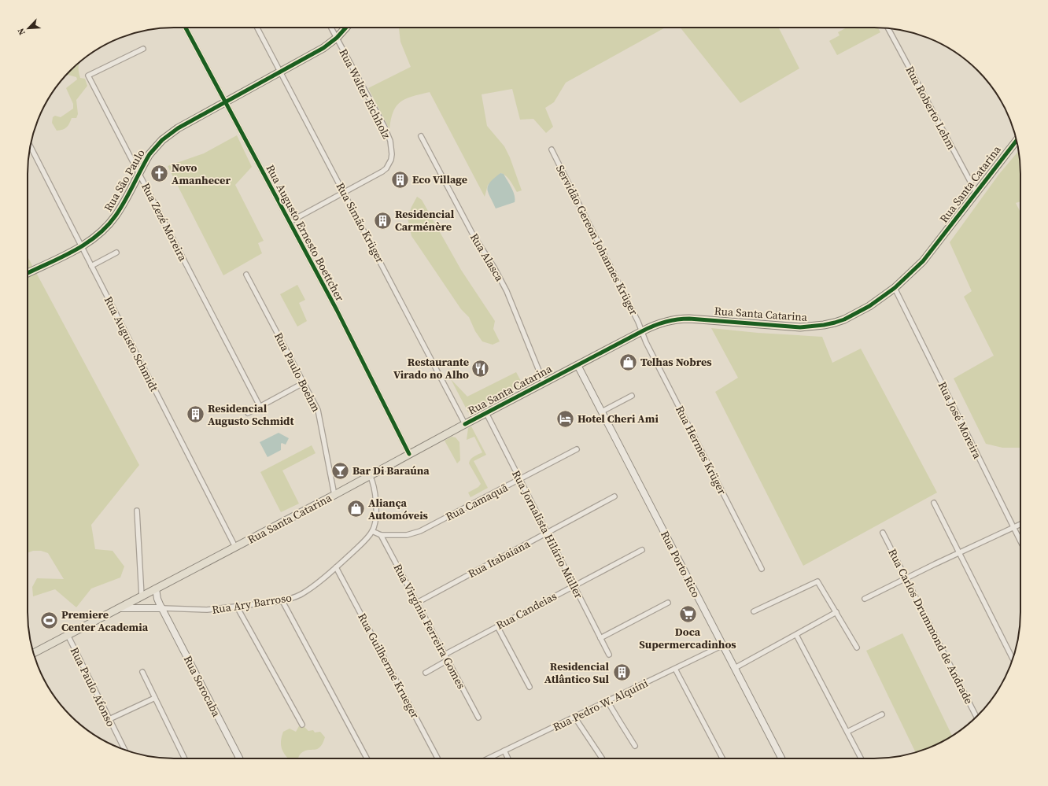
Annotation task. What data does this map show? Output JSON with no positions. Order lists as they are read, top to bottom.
{
  "streets": {
    "main road": [
      "Rua São Paulo",
      "Rua Santa Catarina",
      "Rua Porto Rico",
      "Rua Sorocaba"
    ],
    "street": [
      "Rua Walter Eichholz",
      "Rua Roberto Lehm",
      "Rua Zezé Moreira",
      "Rua Simão Krüger",
      "Rua Augusto Ernesto Boettcher",
      "Servidão Gereon Johannes Krüger",
      "Rua Alasca",
      "Rua Augusto Schmidt",
      "Rua Paulo Boehm",
      "Rua José Moreira",
      "Rua Hermes Krüger",
      "Rua Camaquã",
      "Rua Jornalista Hilário Müller",
      "Rua Itabaiana",
      "Rua Ary Barroso",
      "Rua Candeias",
      "Rua Virgínia Ferreira Gomes",
      "Rua Carlos Drummond de Andrade",
      "Rua Guilherme Krueger",
      "Rua Paulo Afonso",
      "Rua Pedro W. Alquíni"
    ]
  },
  "crossings": [
    ["Rua Walter Eichholz", "Rua São Paulo"],
    ["Rua Walter Eichholz", "Rua Simão Krüger"],
    ["Rua Walter Eichholz", "Rua Augusto Ernesto Boettcher"],
    ["Rua Roberto Lehm", "Rua Santa Catarina"],
    ["Rua São Paulo", "Rua Zezé Moreira"],
    ["Rua São Paulo", "Rua Simão Krüger"],
    ["Rua São Paulo", "Rua Augusto Ernesto Boettcher"],
    ["Rua São Paulo", "Rua Augusto Schmidt"],
    ["Rua Santa Catarina", "Rua Simão Krüger"],
    ["Rua Santa Catarina", "Rua Augusto Ernesto Boettcher"],
    ["Rua Santa Catarina", "Servidão Gereon Johannes Krüger"],
    ["Rua Santa Catarina", "Rua Alasca"],
    ["Rua Santa Catarina", "Rua Augusto Schmidt"],
    ["Rua Santa Catarina", "Rua Paulo Boehm"],
    ["Rua Santa Catarina", "Rua José Moreira"],
    ["Rua Santa Catarina", "Rua Hermes Krüger"],
    ["Rua Santa Catarina", "Rua Jornalista Hilário Müller"],
    ["Rua Santa Catarina", "Rua Porto Rico"],
    ["Rua Santa Catarina", "Rua Ary Barroso"],
    ["Rua Santa Catarina", "Rua Sorocaba"],
    ["Rua Santa Catarina", "Rua Paulo Afonso"],
    ["Servidão Gereon Johannes Krüger", "Rua Hermes Krüger"],
    ["Rua Camaquã", "Rua Jornalista Hilário Müller"],
    ["Rua Camaquã", "Rua Ary Barroso"],
    ["Rua Camaquã", "Rua Virgínia Ferreira Gomes"],
    ["Rua Jornalista Hilário Müller", "Rua Itabaiana"],
    ["Rua Jornalista Hilário Müller", "Rua Candeias"],
    ["Rua Itabaiana", "Rua Virgínia Ferreira Gomes"],
    ["Rua Porto Rico", "Rua Pedro W. Alquíni"],
    ["Rua Ary Barroso", "Rua Guilherme Krueger"],
    ["Rua Ary Barroso", "Rua Sorocaba"],
    ["Rua Candeias", "Rua Virgínia Ferreira Gomes"]
  ],
  "places": {
    "church": ["Novo Amanhecer"],
    "building": [
      "Eco Village",
      "Residencial Carménère",
      "Residencial Augusto Schmidt",
      "Residencial Atlântico Sul"
    ],
    "shop": ["Telhas Nobres", "Aliança Automóveis"],
    "restaurant": ["Restaurante Virado no Alho"],
    "hotel": ["Hotel Cheri Ami"],
    "bar": ["Bar Di Baraúna"],
    "supermarket": ["Doca Supermercadinhos"],
    "sports": ["Premiere Center Academia"]
  },
  "north": "bottom left"
}
